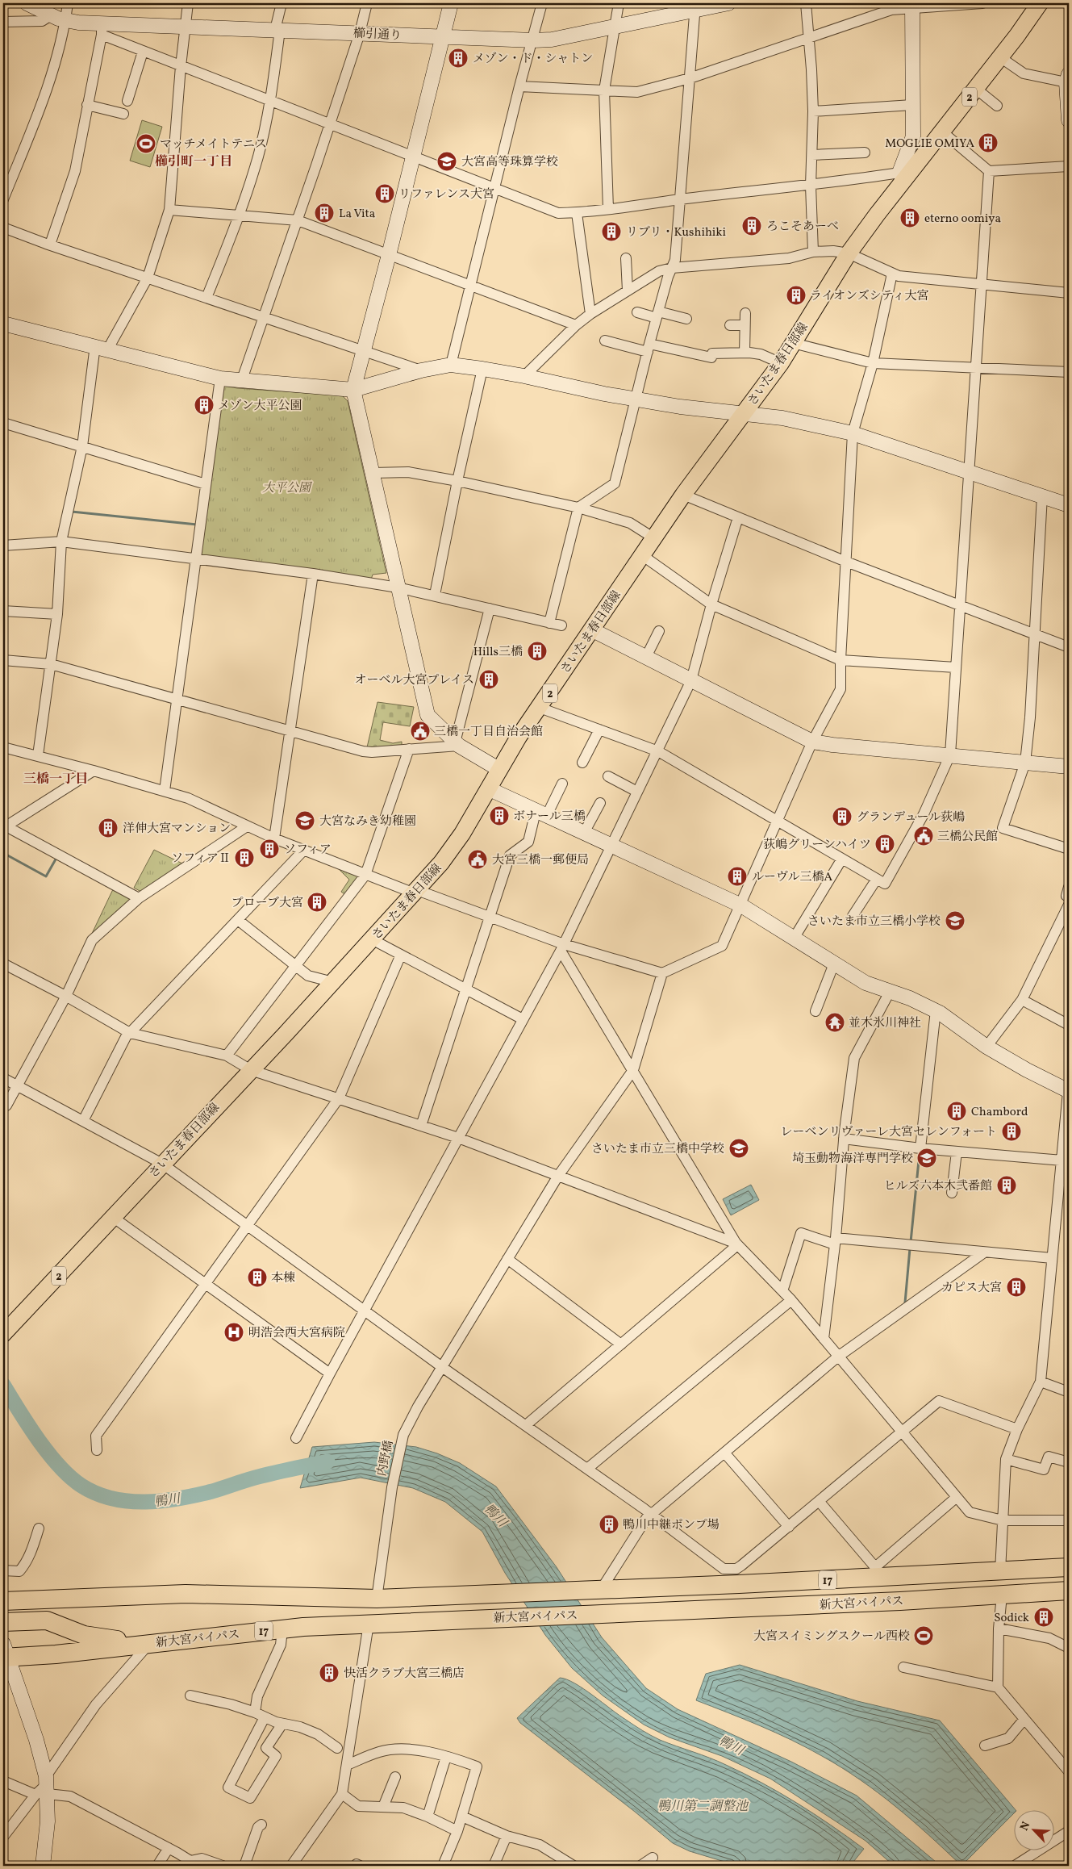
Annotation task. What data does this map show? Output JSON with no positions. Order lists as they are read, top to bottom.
{
  "streets": {
    "highway": ["17", "新大宮バイパス"],
    "main road": ["2", "さいたま春日部線"],
    "street": ["櫛引通り", "内野橋"]
  },
  "crossings": [
    ["内野橋", "新大宮バイパス"]
  ],
  "districts": ["櫛引町一丁目", "三橋一丁目"],
  "water": ["鴨川", "鴨川第二調整池"],
  "parks": ["大平公園"],
  "places": {
    "building": [
      "メゾン・ド・シャトン",
      "MOGLIE OMIYA",
      "リファレンス大宮",
      "La Vita",
      "eterno oomiya",
      "ろこそあーべ",
      "リブリ・Kushihiki",
      "ライオンズシティ大宮",
      "メゾン大平公園",
      "Hills三橋",
      "オーベル大宮プレイス",
      "ボナール三橋",
      "グランデュール荻嶋",
      "洋伸大宮マンション",
      "荻嶋グリーンハイツ",
      "ソフィア",
      "ソフィアⅡ",
      "ルーヴル三橋A",
      "プローブ大宮",
      "Chambord",
      "レーベンリヴァーレ大宮セレンフォート",
      "ヒルズ六本木弐番館",
      "本棟",
      "カピス大宮",
      "鴨川中継ポンプ場",
      "Sodick",
      "快活クラブ大宮三橋店"
    ],
    "sports": ["マッチメイトテニス", "大宮スイミングスクール西校"],
    "school or university": [
      "大宮高等珠算学校",
      "大宮なみき幼稚園",
      "さいたま市立三橋小学校",
      "さいたま市立三橋中学校",
      "埼玉動物海洋専門学校"
    ],
    "public building": ["三橋一丁目自治会館", "三橋公民館", "大宮三橋一郵便局"],
    "temple": ["並木氷川神社"],
    "hospital": ["明浩会西大宮病院"]
  },
  "north": "top left"
}
